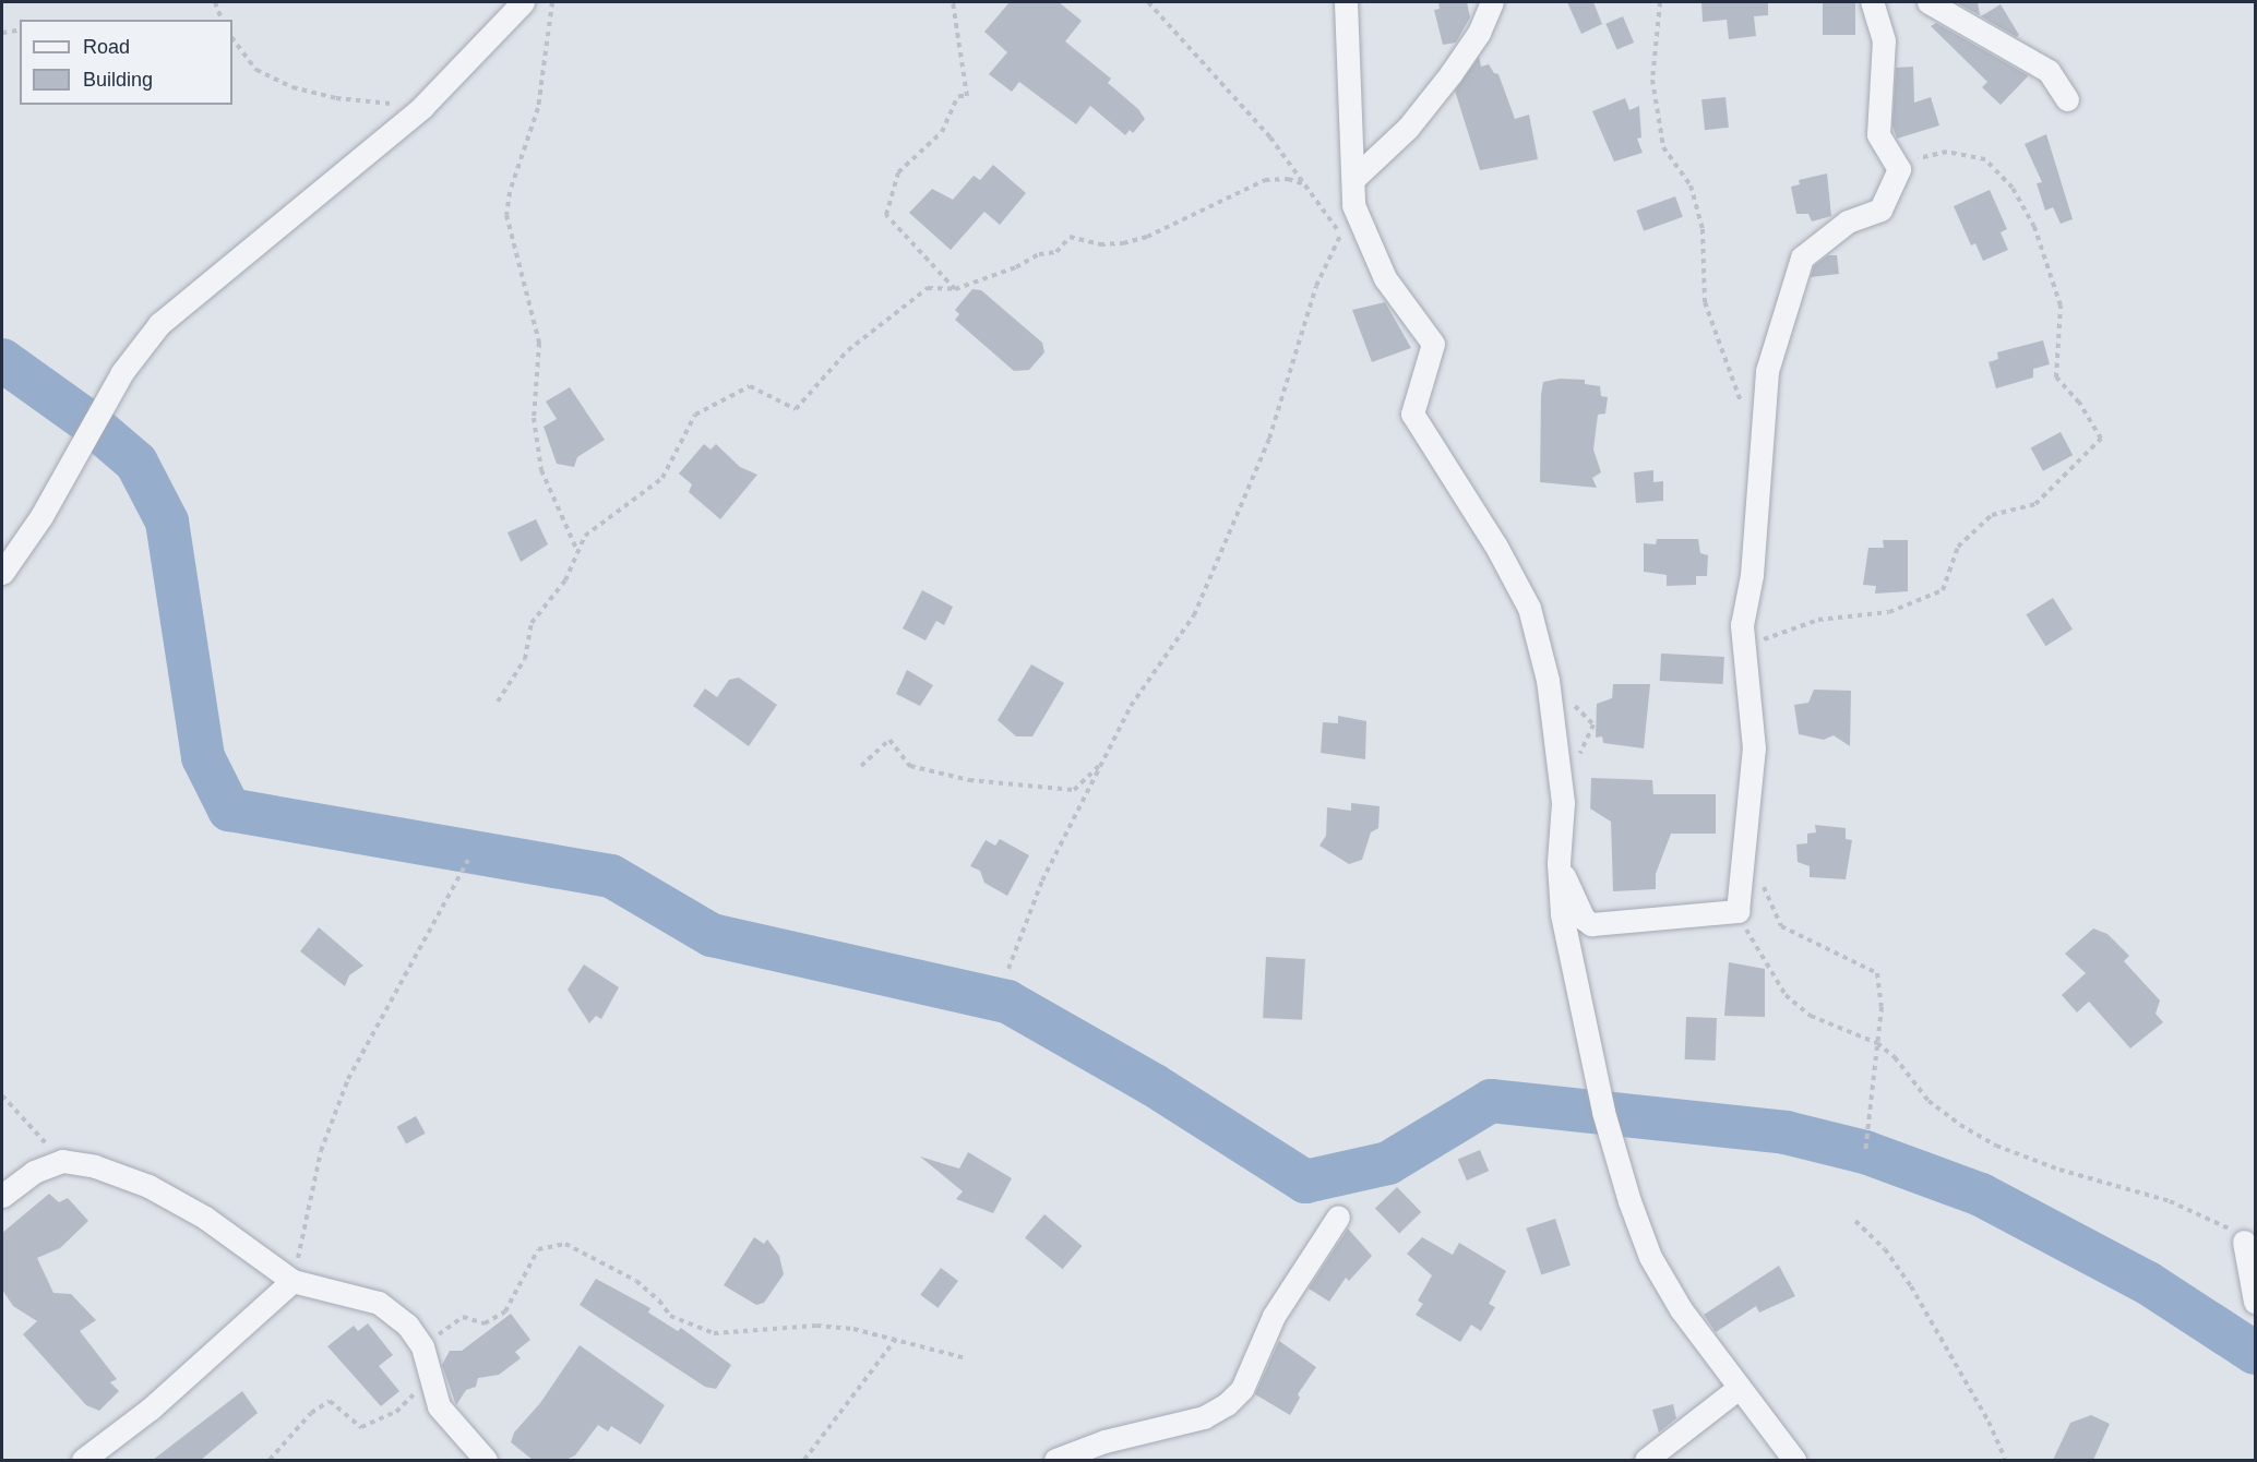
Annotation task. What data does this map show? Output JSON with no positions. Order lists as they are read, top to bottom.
{
  "legend": ["Road", "Building"]
}
